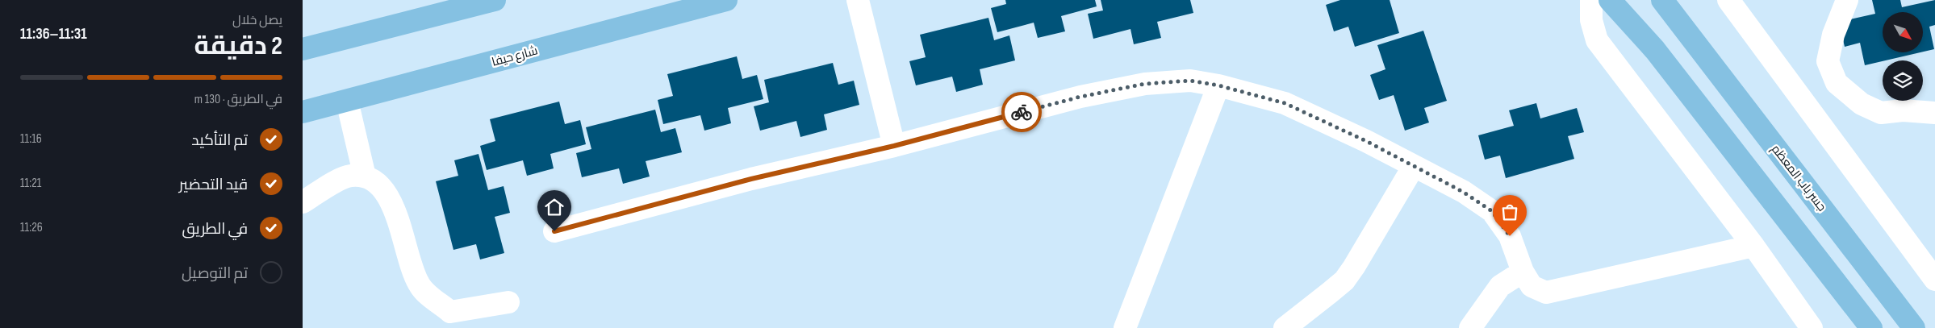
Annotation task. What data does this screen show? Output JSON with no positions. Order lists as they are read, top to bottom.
{
  "streets": {
    "main road": ["شارع حيفا", "جسر باب المعظم"]
  },
  "north": "bottom right",
  "page": {
    "heading": ["2 دقيقة", "يصل خلال", "11:31–11:36"],
    "bar": "في الطريق · 130 m",
    "list": [
      ["تم التأكيد", "11:16"],
      ["قيد التحضير", "11:21"],
      ["في الطريق", "11:26"],
      "تم التوصيل"
    ]
  }
}
